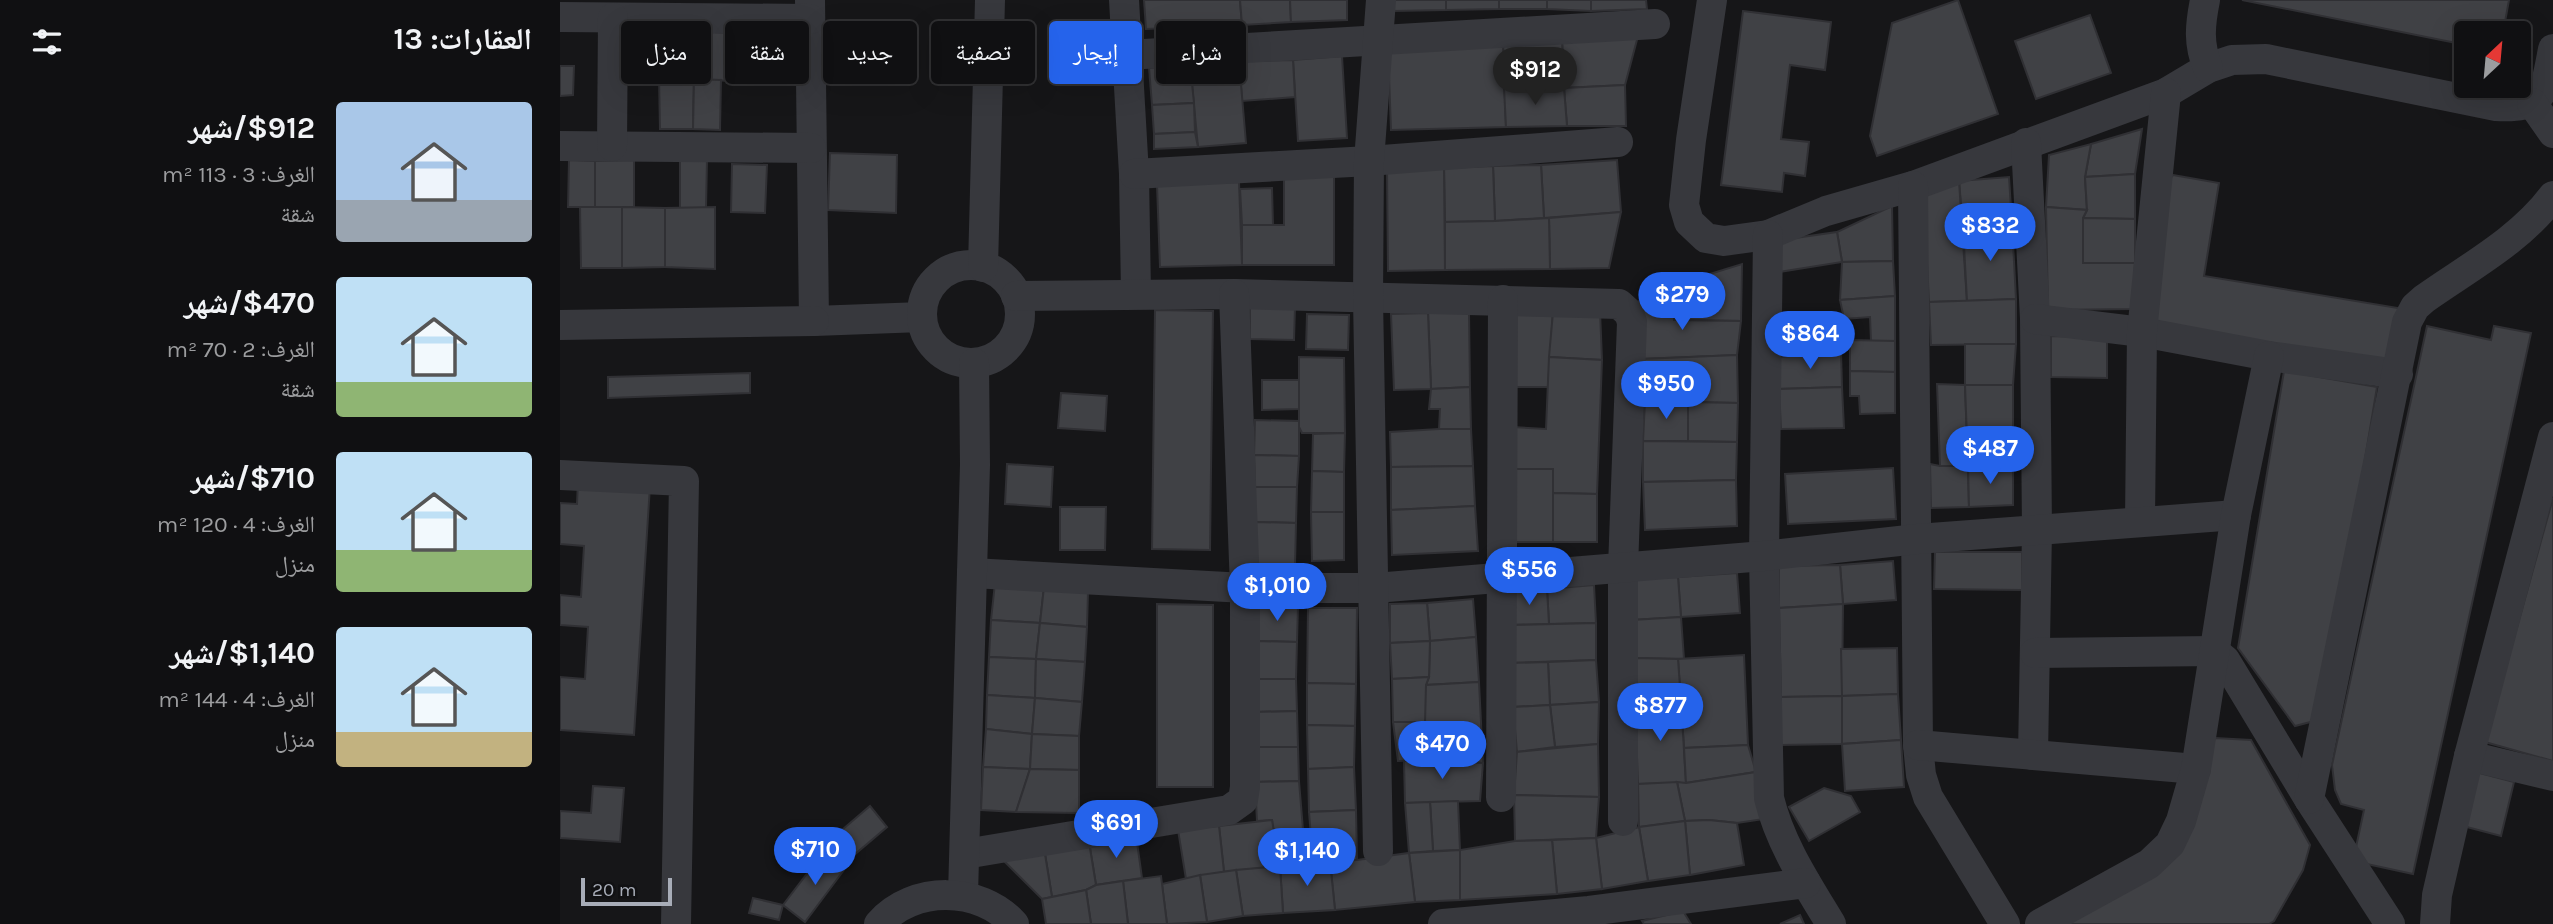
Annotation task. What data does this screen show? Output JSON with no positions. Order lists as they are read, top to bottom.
{
  "scale_bar": "20 m",
  "north": "top right",
  "page": {
    "heading": "العقارات: 13",
    "chip": [
      "شراء",
      "إيجار",
      "تصفية",
      "جديد",
      "شقة",
      "منزل"
    ],
    "price": [
      "$912",
      "$832",
      "$279",
      "$864",
      "$950",
      "$487",
      "$556",
      "$1,010",
      "$877",
      "$470",
      "$691",
      "$710",
      "$1,140"
    ],
    "list": [
      {
        "name": "$912/شهر",
        "note": "الغرف: 3 · 113 m² · شقة"
      },
      {
        "name": "$470/شهر",
        "note": "الغرف: 2 · 70 m² · شقة"
      },
      {
        "name": "$710/شهر",
        "note": "الغرف: 4 · 120 m² · منزل"
      },
      {
        "name": "$1,140/شهر",
        "note": "الغرف: 4 · 144 m² · منزل"
      }
    ],
    "scale": "20 m"
  }
}
